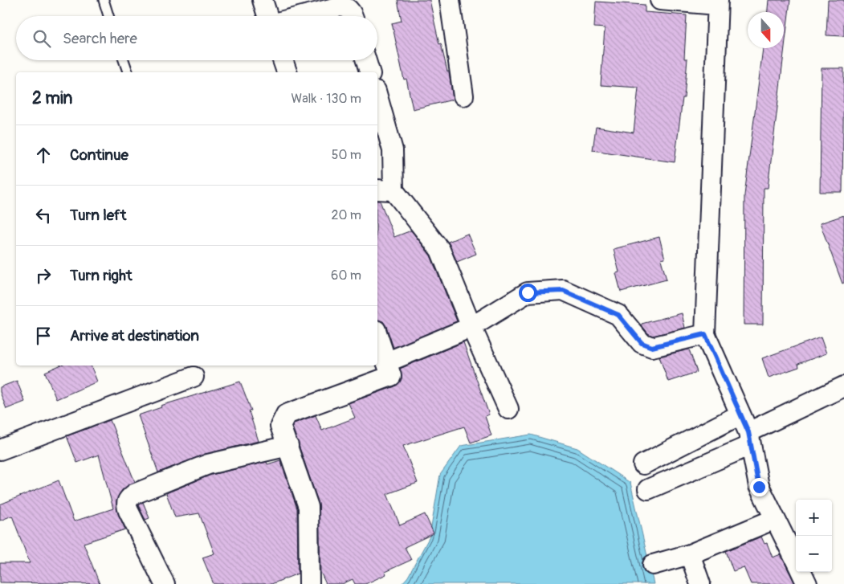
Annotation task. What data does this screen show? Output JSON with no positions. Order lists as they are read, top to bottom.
{
  "north": "bottom",
  "page": {
    "search": "Search here",
    "heading": ["2 min", "Walk · 130 m"],
    "list": [
      ["Continue", "50 m"],
      ["Turn left", "20 m"],
      ["Turn right", "60 m"],
      "Arrive at destination"
    ],
    "map_buttons": ["+", "−"]
  }
}
